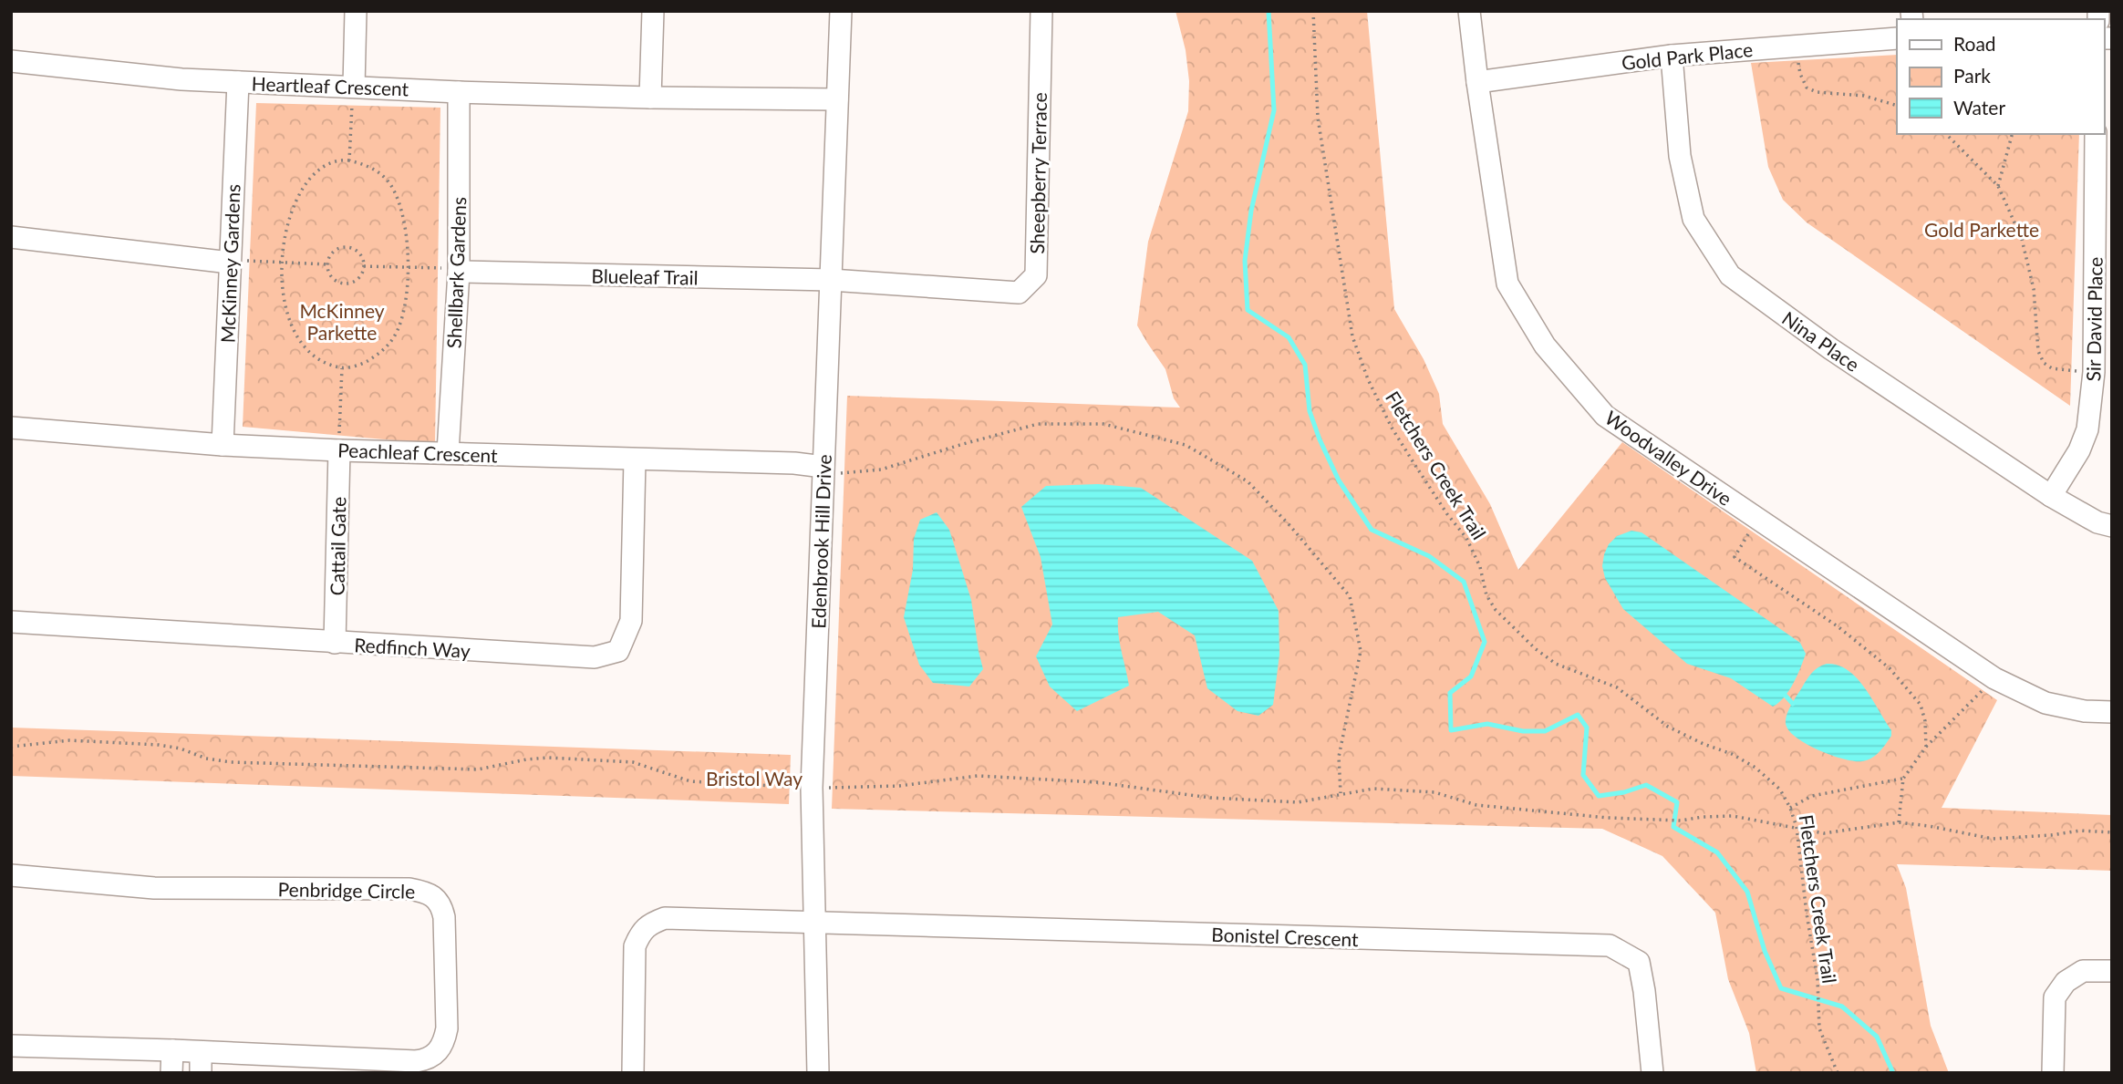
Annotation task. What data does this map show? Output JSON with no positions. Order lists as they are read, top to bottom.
{
  "streets": {
    "street": [
      "Gold Park Place",
      "Heartleaf Crescent",
      "Sheepberry Terrace",
      "McKinney Gardens",
      "Shellbark Gardens",
      "Blueleaf Trail",
      "Sir David Place",
      "Nina Place",
      "Peachleaf Crescent",
      "Woodvalley Drive",
      "Edenbrook Hill Drive",
      "Cattail Gate",
      "Redfinch Way",
      "Penbridge Circle",
      "Bonistel Crescent"
    ],
    "path": ["Fletchers Creek Trail"]
  },
  "crossings": [
    ["Gold Park Place", "Nina Place"],
    ["Gold Park Place", "Woodvalley Drive"],
    ["Heartleaf Crescent", "McKinney Gardens"],
    ["Heartleaf Crescent", "Shellbark Gardens"],
    ["Heartleaf Crescent", "Edenbrook Hill Drive"],
    ["Sheepberry Terrace", "Blueleaf Trail"],
    ["Sheepberry Terrace", "Edenbrook Hill Drive"],
    ["McKinney Gardens", "Peachleaf Crescent"],
    ["Shellbark Gardens", "Blueleaf Trail"],
    ["Shellbark Gardens", "Peachleaf Crescent"],
    ["Blueleaf Trail", "Edenbrook Hill Drive"],
    ["Sir David Place", "Nina Place"],
    ["Peachleaf Crescent", "Edenbrook Hill Drive"],
    ["Peachleaf Crescent", "Cattail Gate"],
    ["Peachleaf Crescent", "Redfinch Way"],
    ["Edenbrook Hill Drive", "Bonistel Crescent"],
    ["Cattail Gate", "Redfinch Way"]
  ],
  "parks": ["Gold Parkette", "McKinney Parkette", "Bristol Way"],
  "legend": ["Road", "Park", "Water"]
}
